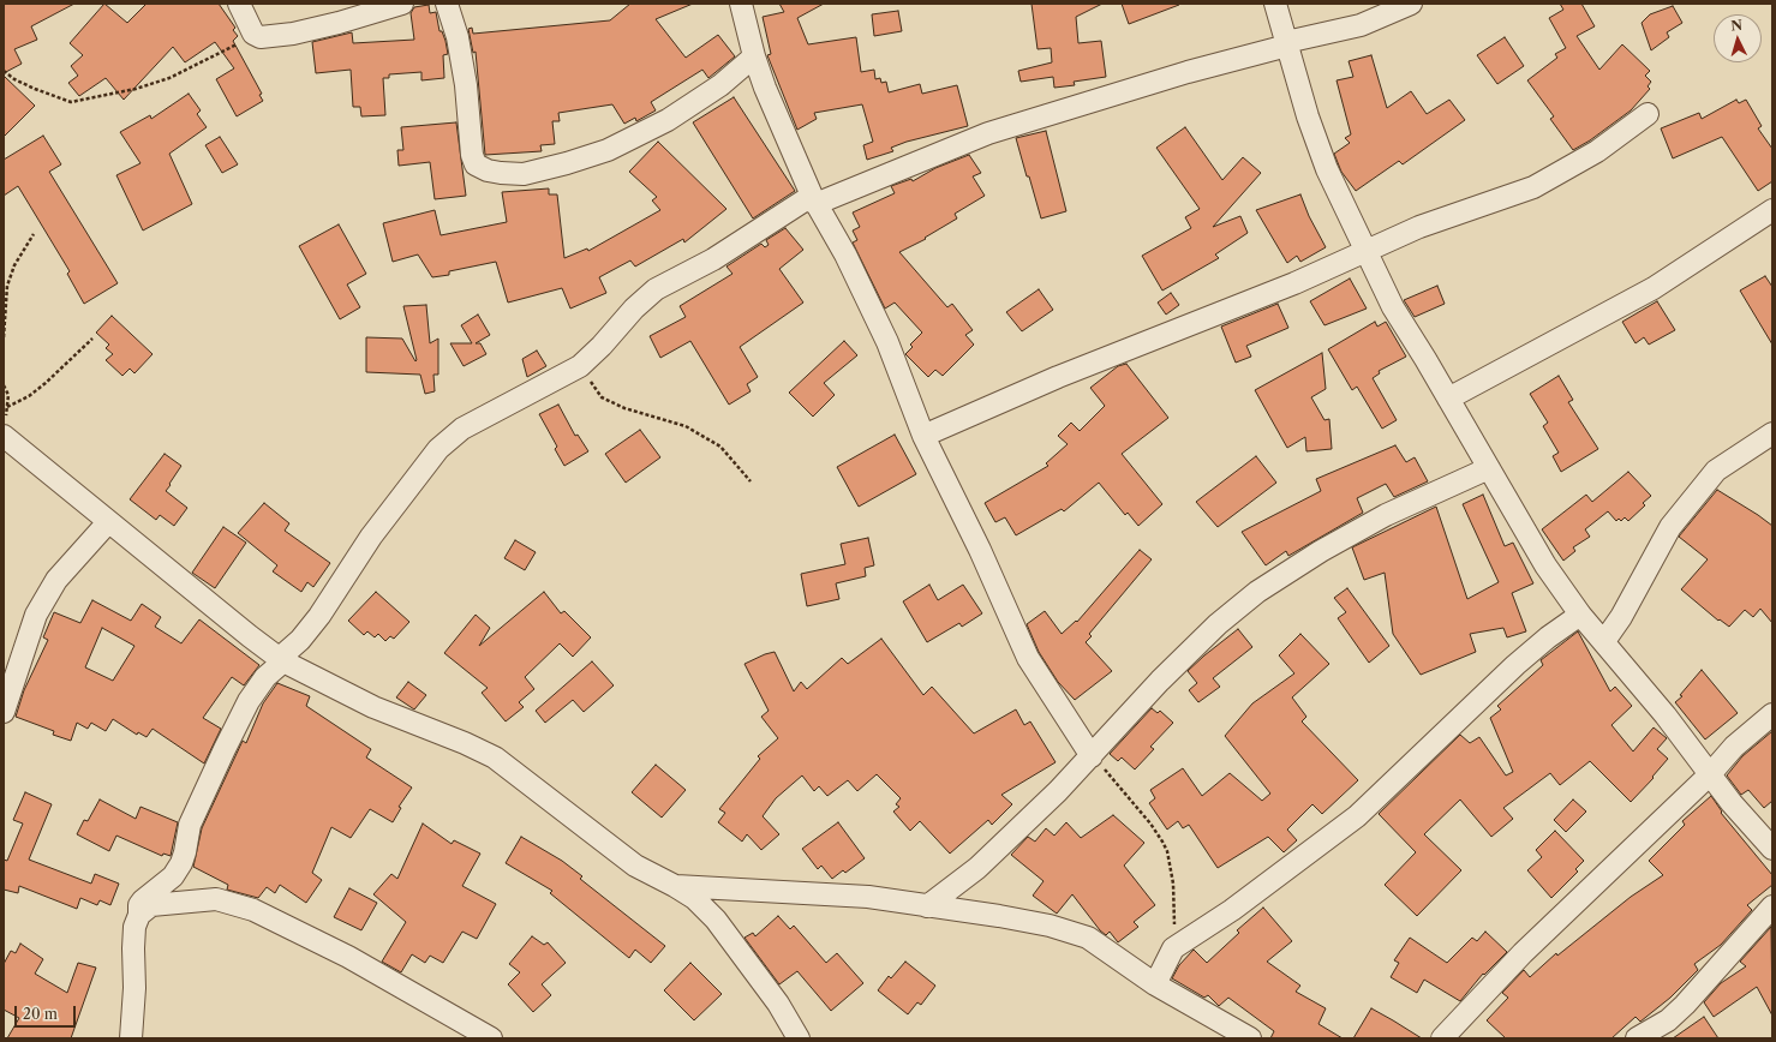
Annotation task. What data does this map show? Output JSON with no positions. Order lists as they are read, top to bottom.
{
  "scale_bar": "20 m",
  "north": "top"
}
